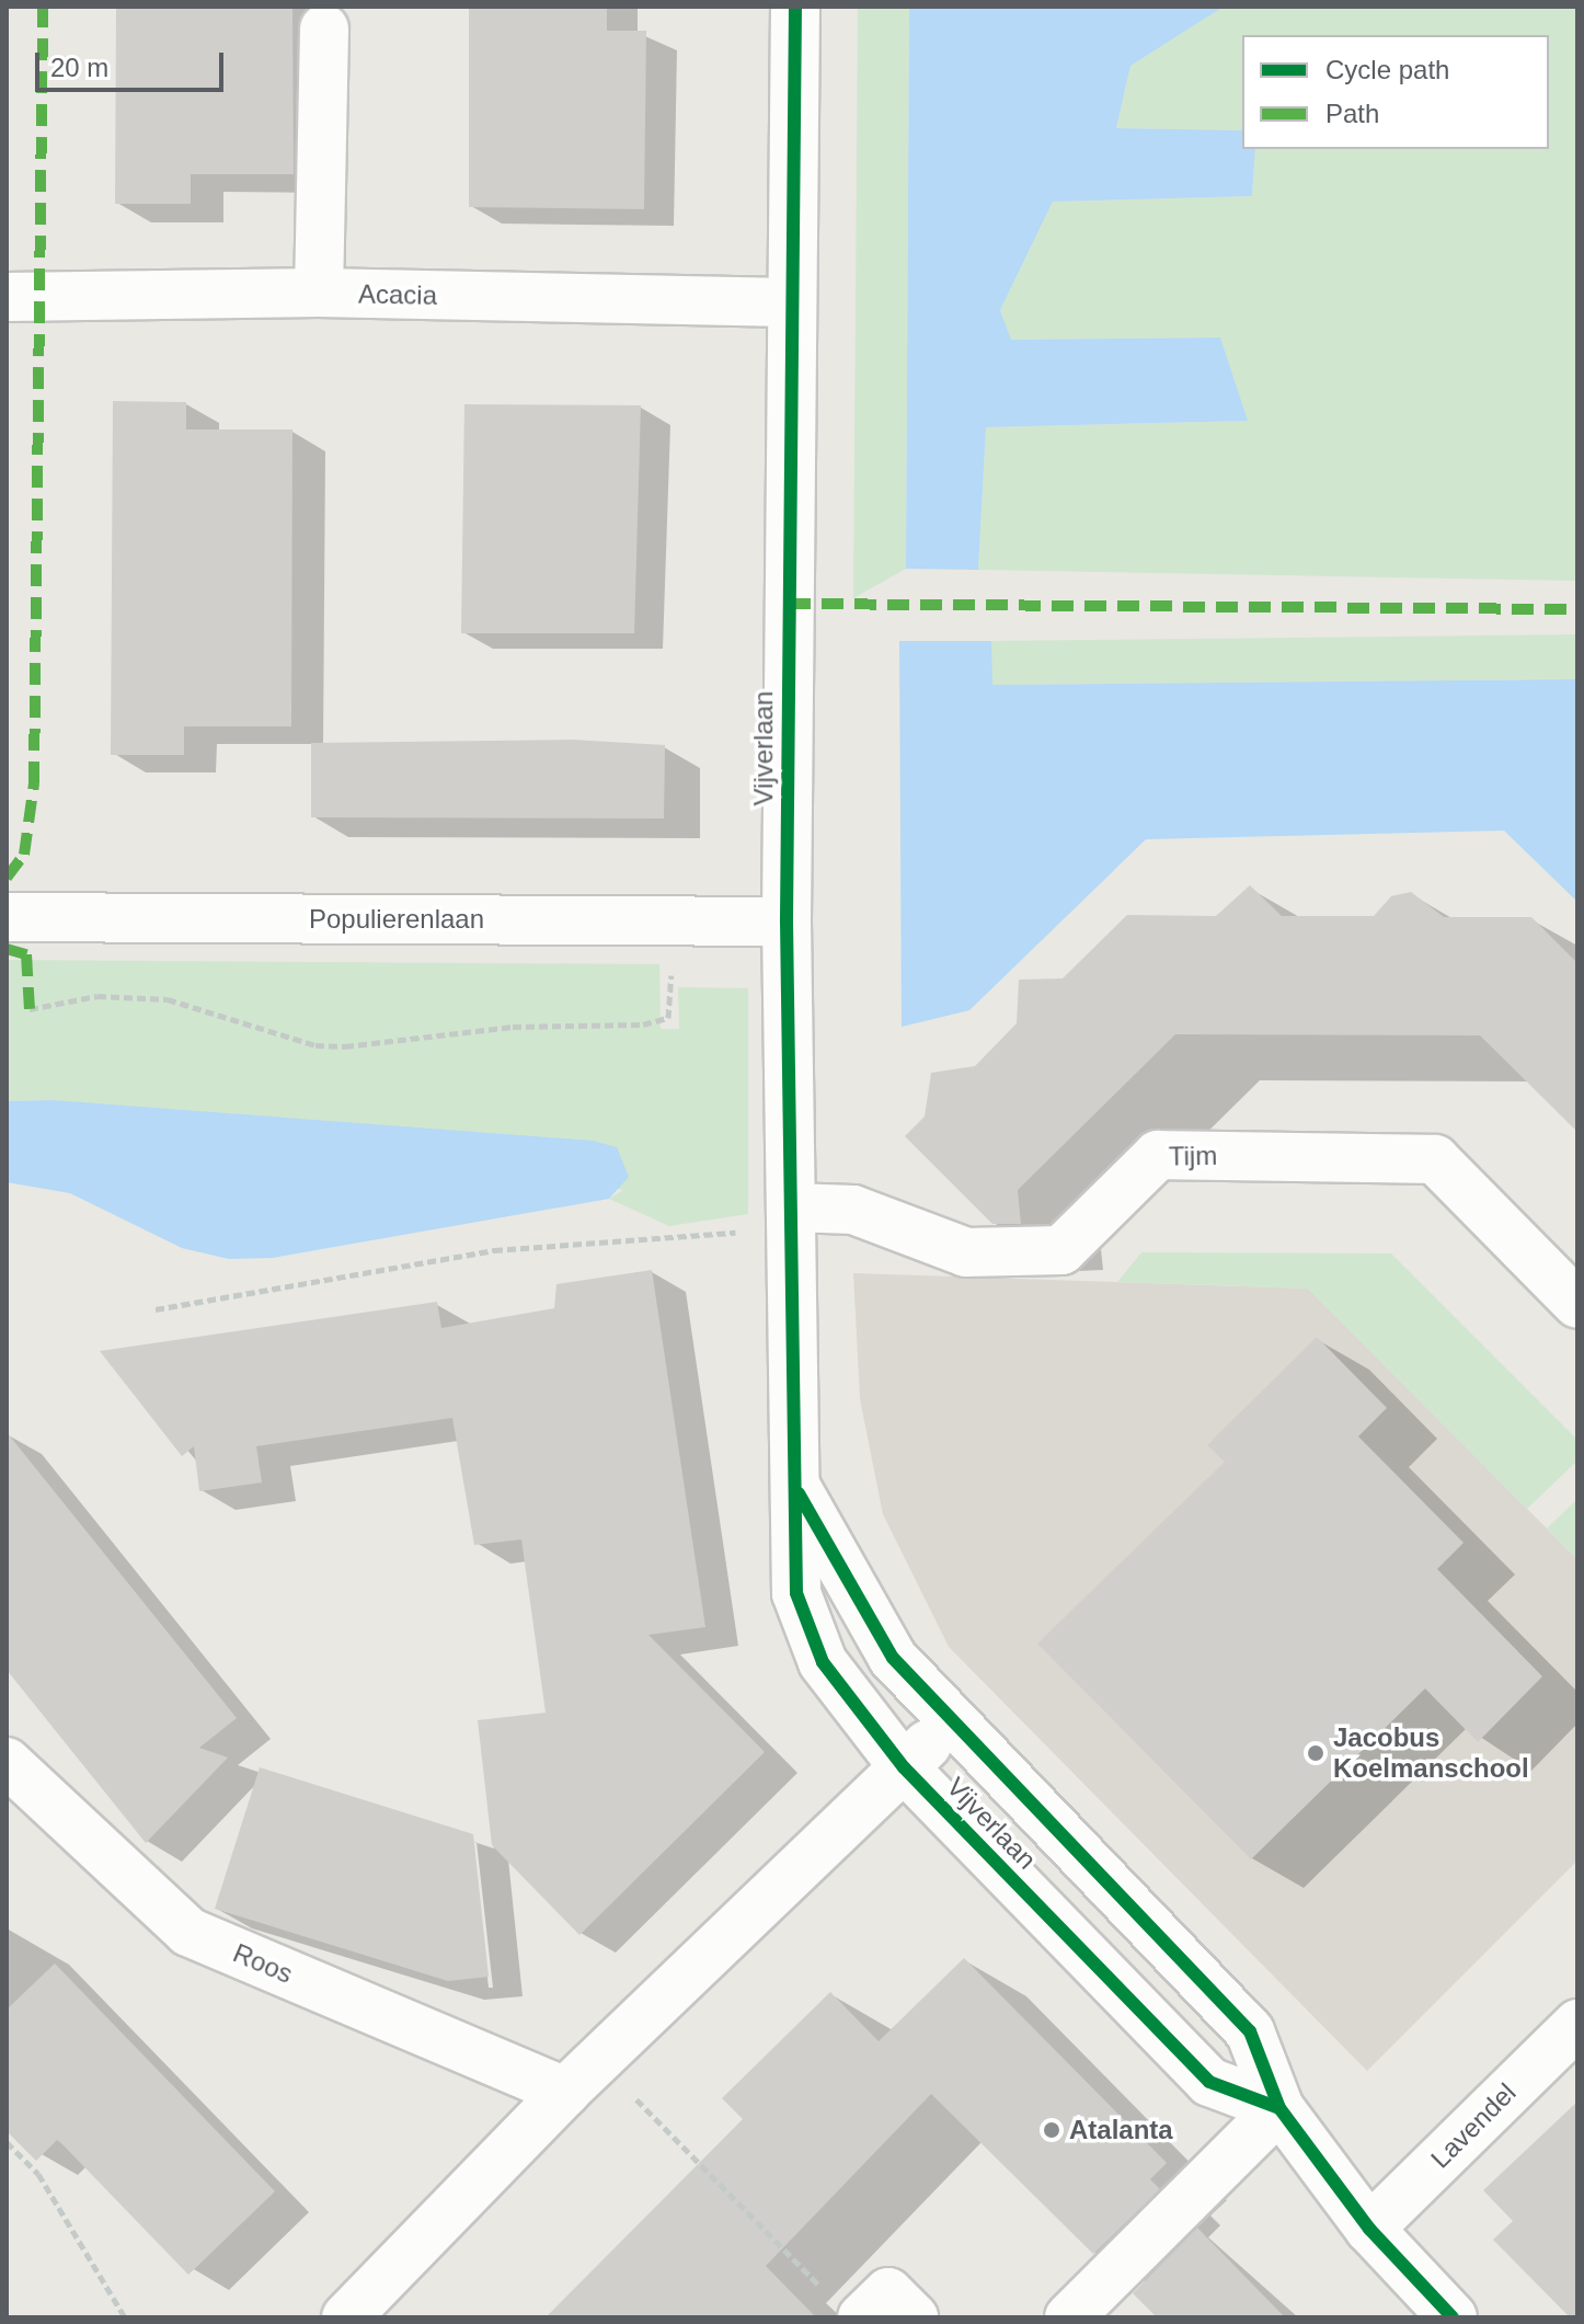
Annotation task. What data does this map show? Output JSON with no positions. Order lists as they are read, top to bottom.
{
  "streets": {
    "street": [
      "Acacia",
      "Vijverlaan",
      "Populierenlaan",
      "Tijm",
      "Roos",
      "Lavendel"
    ]
  },
  "crossings": [
    ["Acacia", "Vijverlaan"],
    ["Vijverlaan", "Populierenlaan"],
    ["Vijverlaan", "Tijm"],
    ["Vijverlaan", "Lavendel"]
  ],
  "places": ["Jacobus Koelmanschool", "Atalanta"],
  "legend": ["Cycle path", "Path"],
  "scale_bar": "20 m"
}
